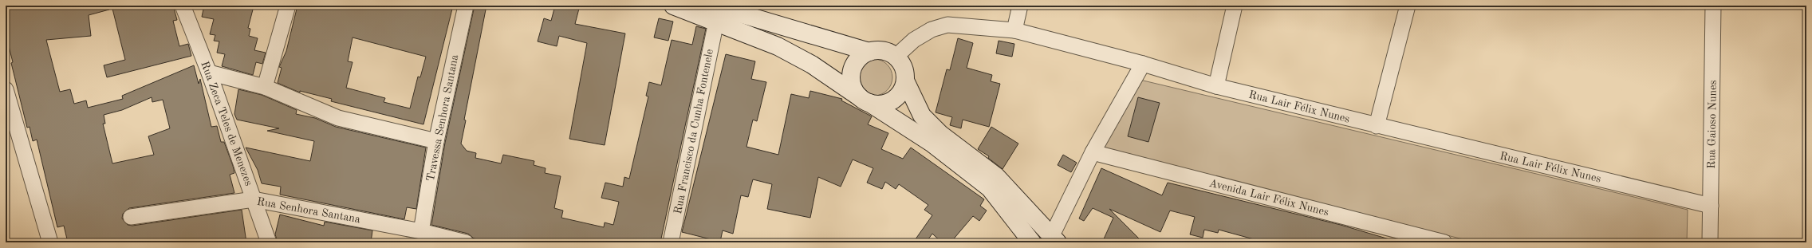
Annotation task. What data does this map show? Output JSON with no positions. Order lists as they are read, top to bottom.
{
  "streets": {
    "street": [
      "Rua Lair Félix Nunes",
      "Travessa Senhora Santana",
      "Rua Zeca Teles de Menezes",
      "Rua Gaioso Nunes",
      "Rua Francisco da Cunha Fontenele",
      "Avenida Lair Félix Nunes",
      "Rua Senhora Santana"
    ]
  },
  "crossings": [
    ["Rua Lair Félix Nunes", "Rua Gaioso Nunes"],
    ["Travessa Senhora Santana", "Rua Senhora Santana"],
    ["Rua Zeca Teles de Menezes", "Rua Senhora Santana"]
  ]
}
